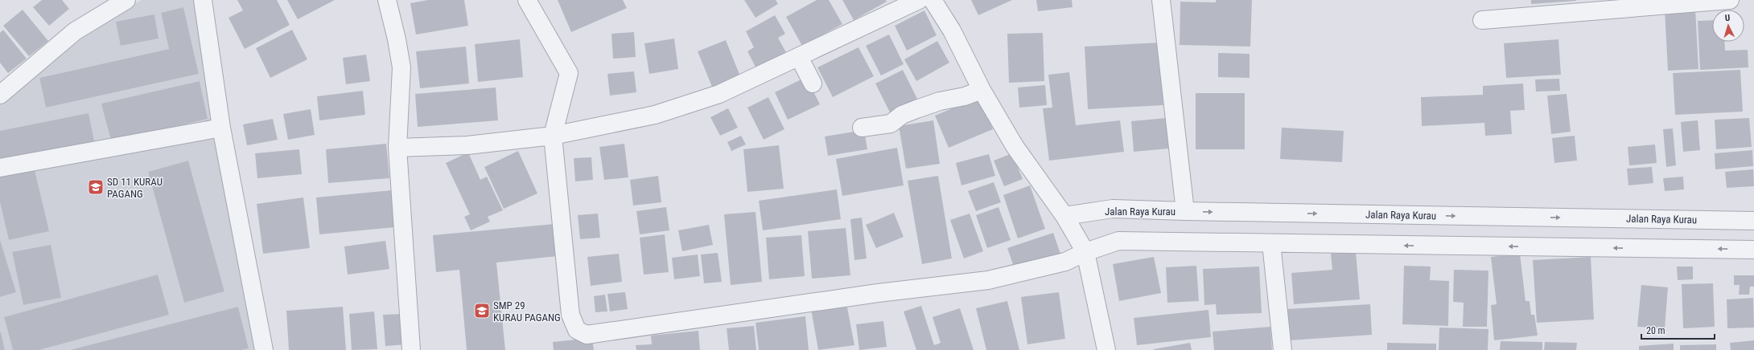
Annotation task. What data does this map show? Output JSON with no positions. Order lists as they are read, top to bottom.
{
  "streets": {
    "street": ["Jalan Raya Kurau"]
  },
  "places": {
    "school or university": ["SD 11 KURAU PAGANG", "SMP 29 KURAU PAGANG"]
  },
  "scale_bar": "20 m",
  "north": "top"
}
